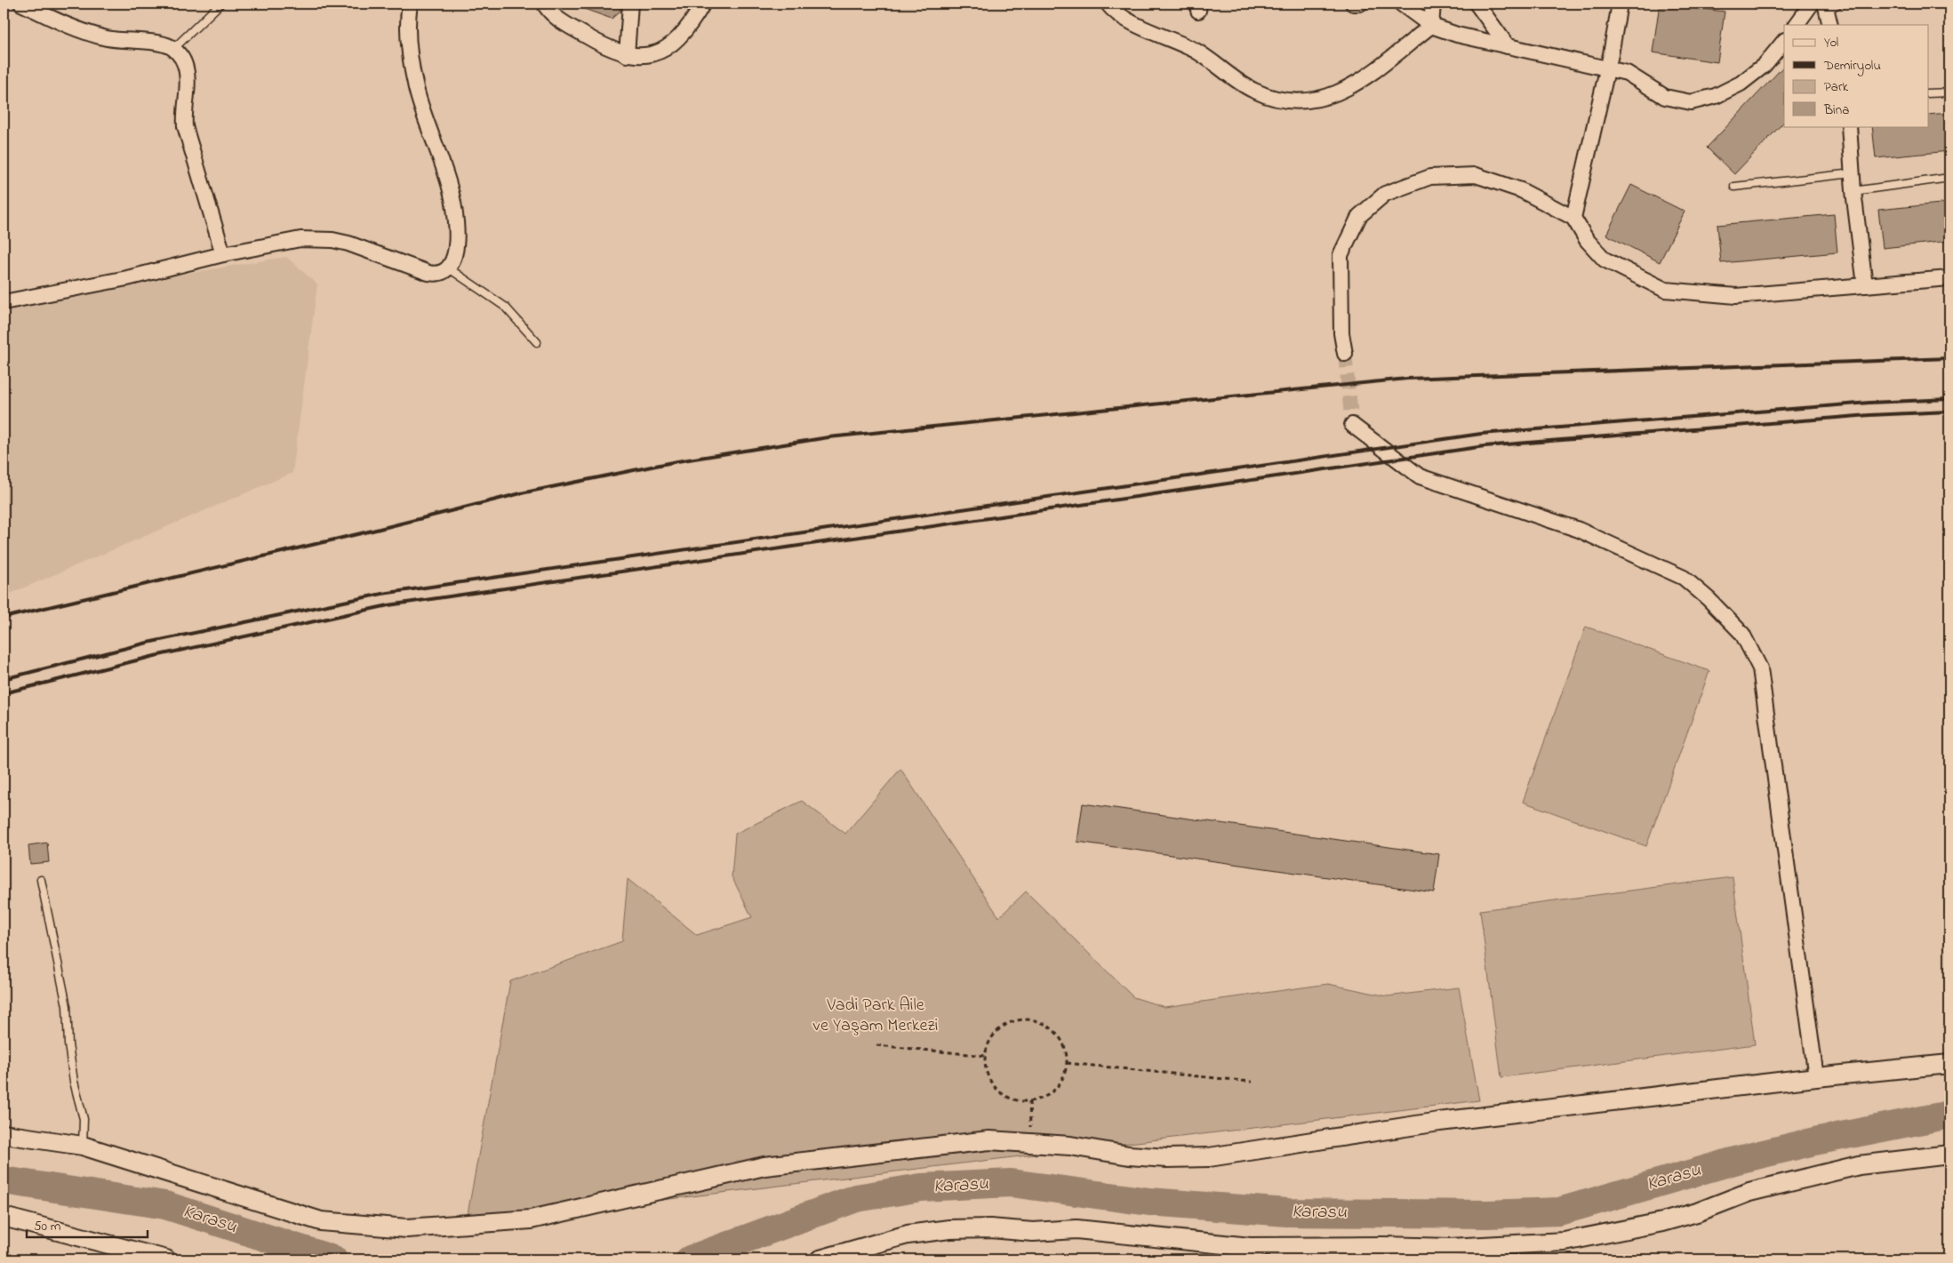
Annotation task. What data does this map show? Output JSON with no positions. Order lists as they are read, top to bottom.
{
  "water": ["Karasu"],
  "parks": ["Vadi Park Aile ve Yaşam Merkezi"],
  "legend": [
    "Yol",
    "Demiryolu",
    "Park",
    "Bina"
  ],
  "scale_bar": "50 m"
}
